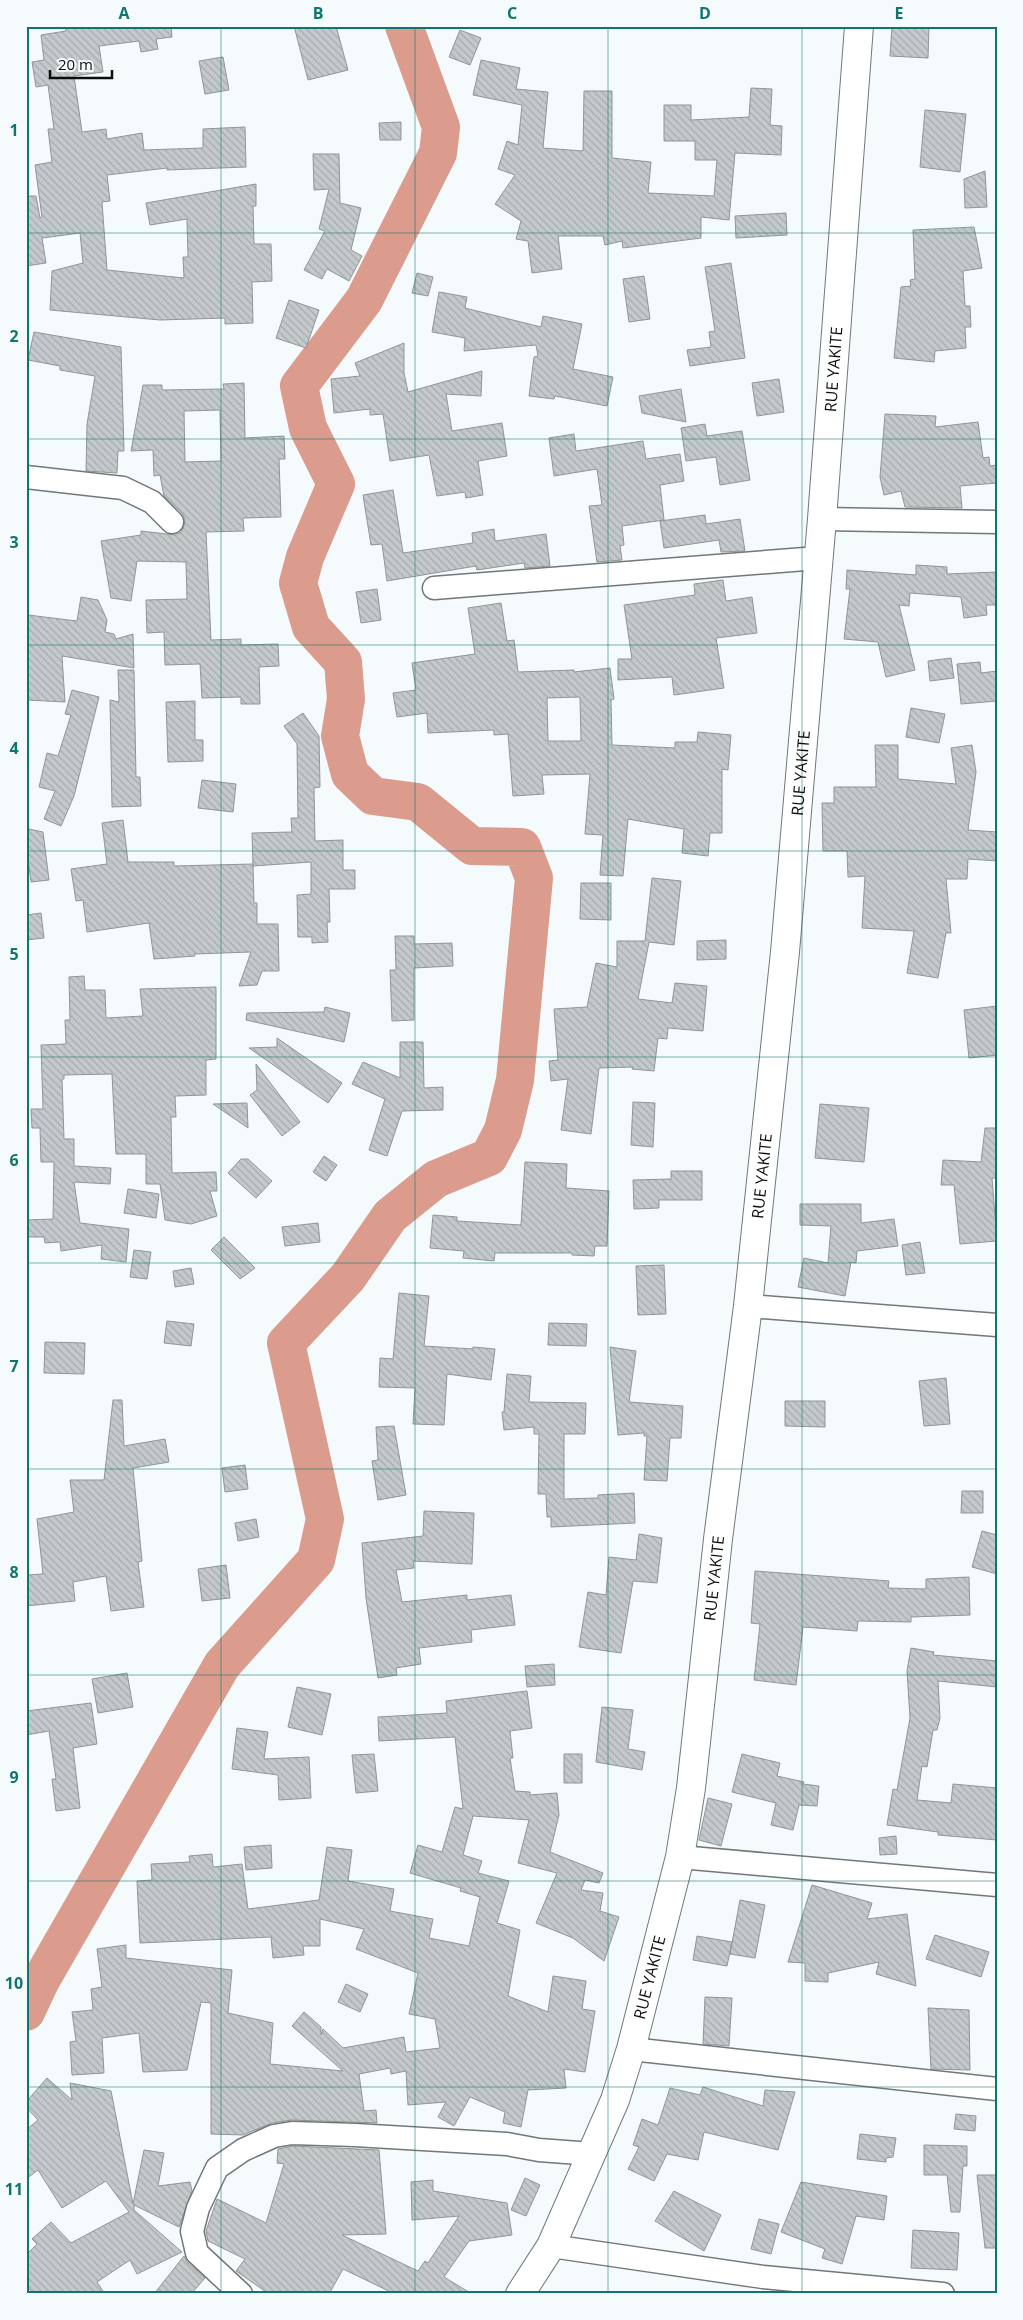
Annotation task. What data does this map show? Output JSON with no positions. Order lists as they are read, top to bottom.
{
  "streets": {
    "main road": ["RUE YAKITE"]
  },
  "scale_bar": "20 m",
  "grid": {
    "columns": [
      "A",
      "B",
      "C",
      "D",
      "E"
    ],
    "rows": [
      "1",
      "2",
      "3",
      "4",
      "5",
      "6",
      "7",
      "8",
      "9",
      "10",
      "11"
    ]
  }
}
